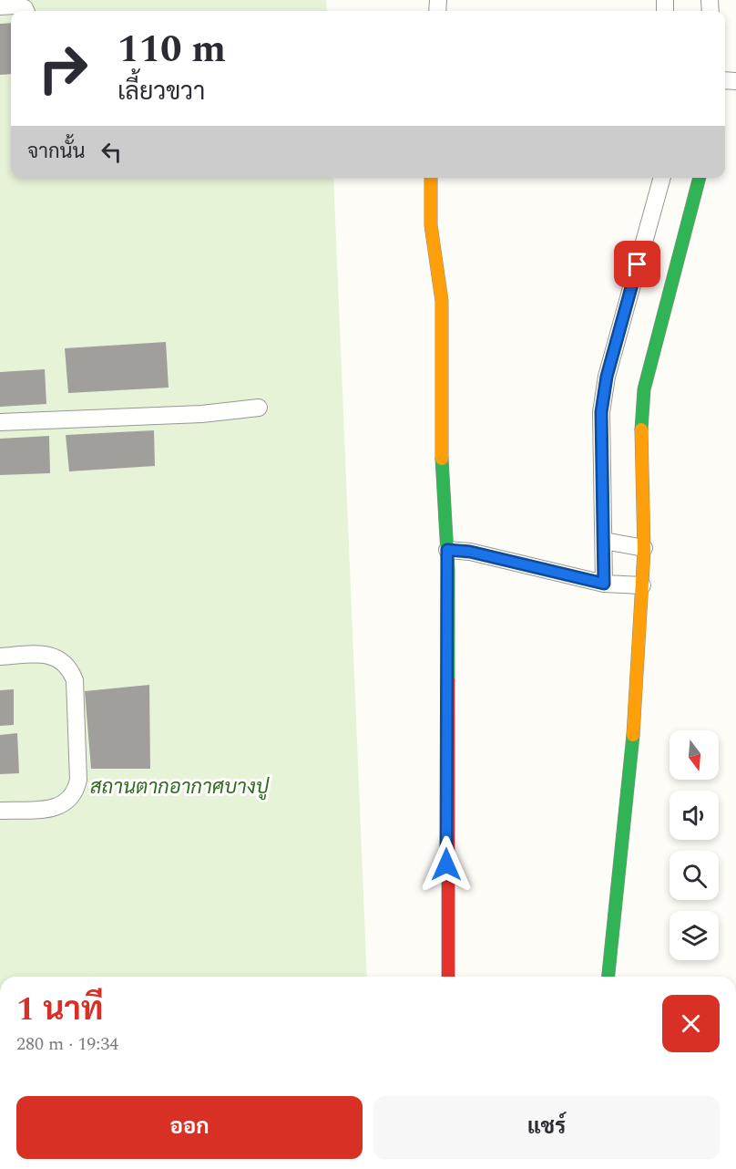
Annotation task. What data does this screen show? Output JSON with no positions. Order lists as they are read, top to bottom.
{
  "parks": ["สถานตากอากาศบางปู"],
  "north": "bottom",
  "page": {
    "turn": ["110 m", "เลี้ยวขวา"],
    "then": "จากนั้น",
    "heading": ["1 นาที", "280 m · 19:34"],
    "buttons": ["ออก", "แชร์"]
  }
}
